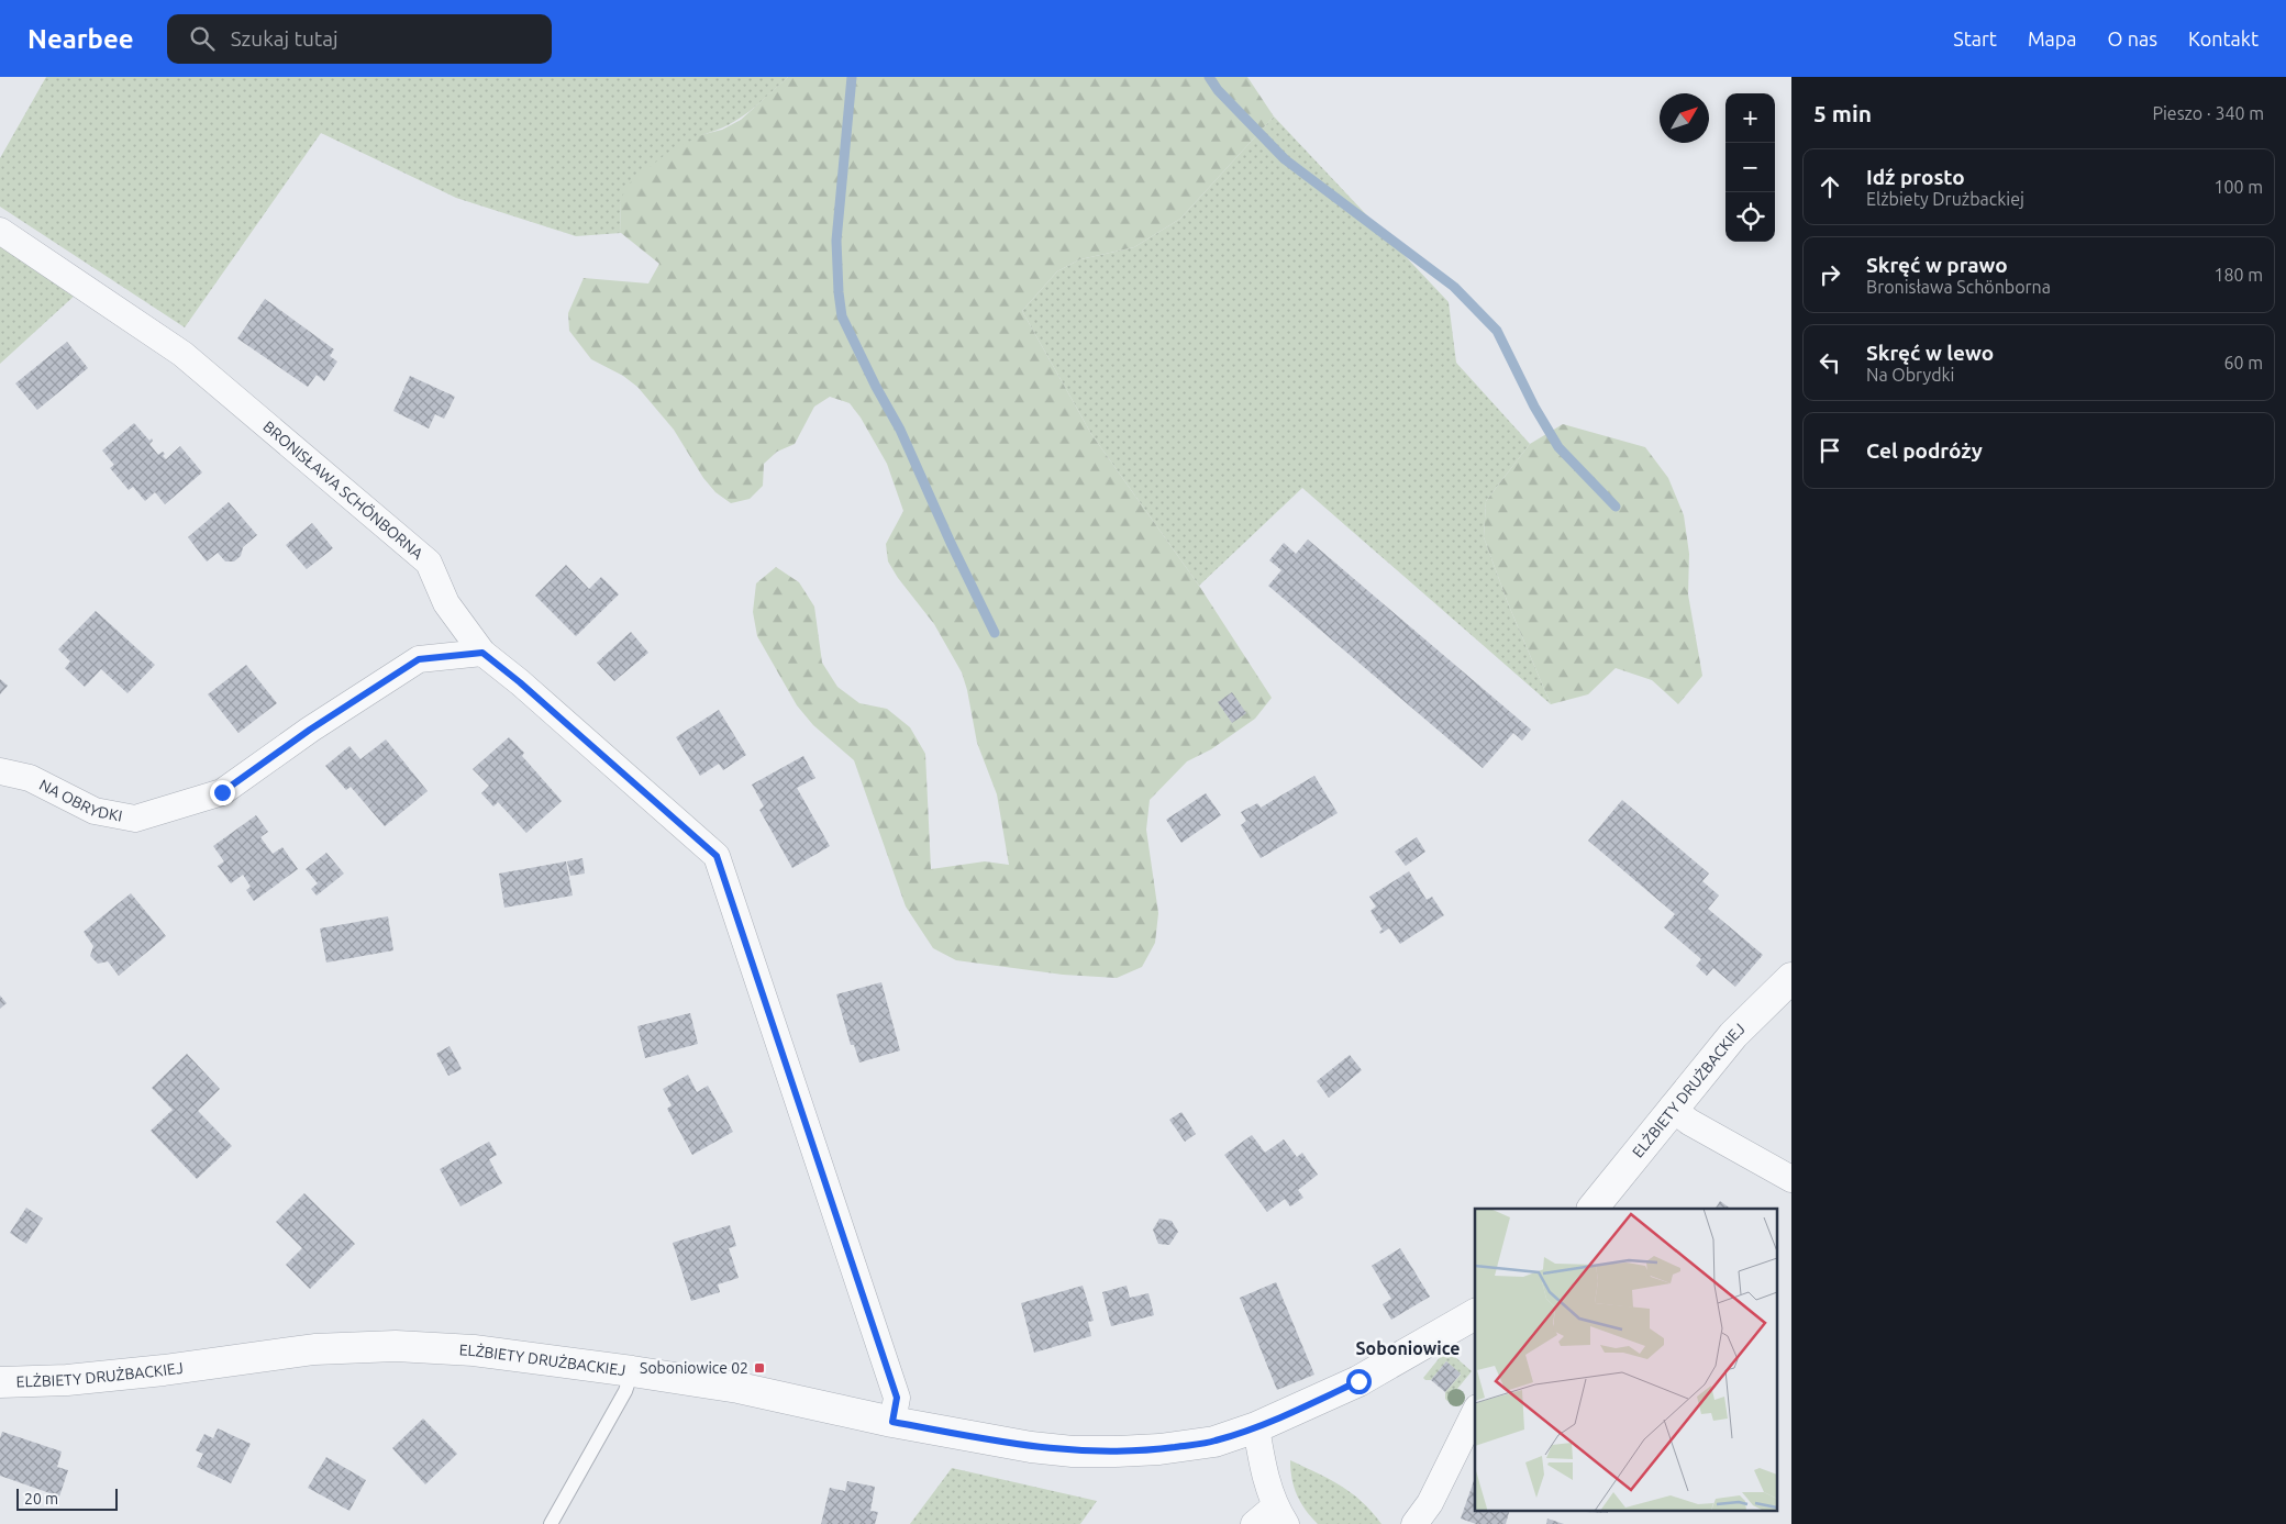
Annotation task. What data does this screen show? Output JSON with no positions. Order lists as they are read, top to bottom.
{
  "streets": {
    "street": ["BRONISŁAWA SCHÖNBORNA", "NA OBRYDKI", "ELŻBIETY DRUŻBACKIEJ"]
  },
  "crossings": [
    ["BRONISŁAWA SCHÖNBORNA", "NA OBRYDKI"],
    ["BRONISŁAWA SCHÖNBORNA", "ELŻBIETY DRUŻBACKIEJ"]
  ],
  "districts": ["Soboniowice"],
  "places": {
    "transit": ["Soboniowice 02"]
  },
  "scale_bar": "20 m",
  "north": "top right",
  "page": {
    "header": "Nearbee",
    "search": "Szukaj tutaj",
    "nav": [
      "Start",
      "Mapa",
      "O nas",
      "Kontakt"
    ],
    "heading": ["5 min", "Pieszo · 340 m"],
    "map_buttons": ["+", "−"],
    "list": [
      ["Idź prosto", "Elżbiety Drużbackiej", "100 m"],
      ["Skręć w prawo", "Bronisława Schönborna", "180 m"],
      ["Skręć w lewo", "Na Obrydki", "60 m"],
      "Cel podróży"
    ],
    "scale": "20 m"
  }
}
